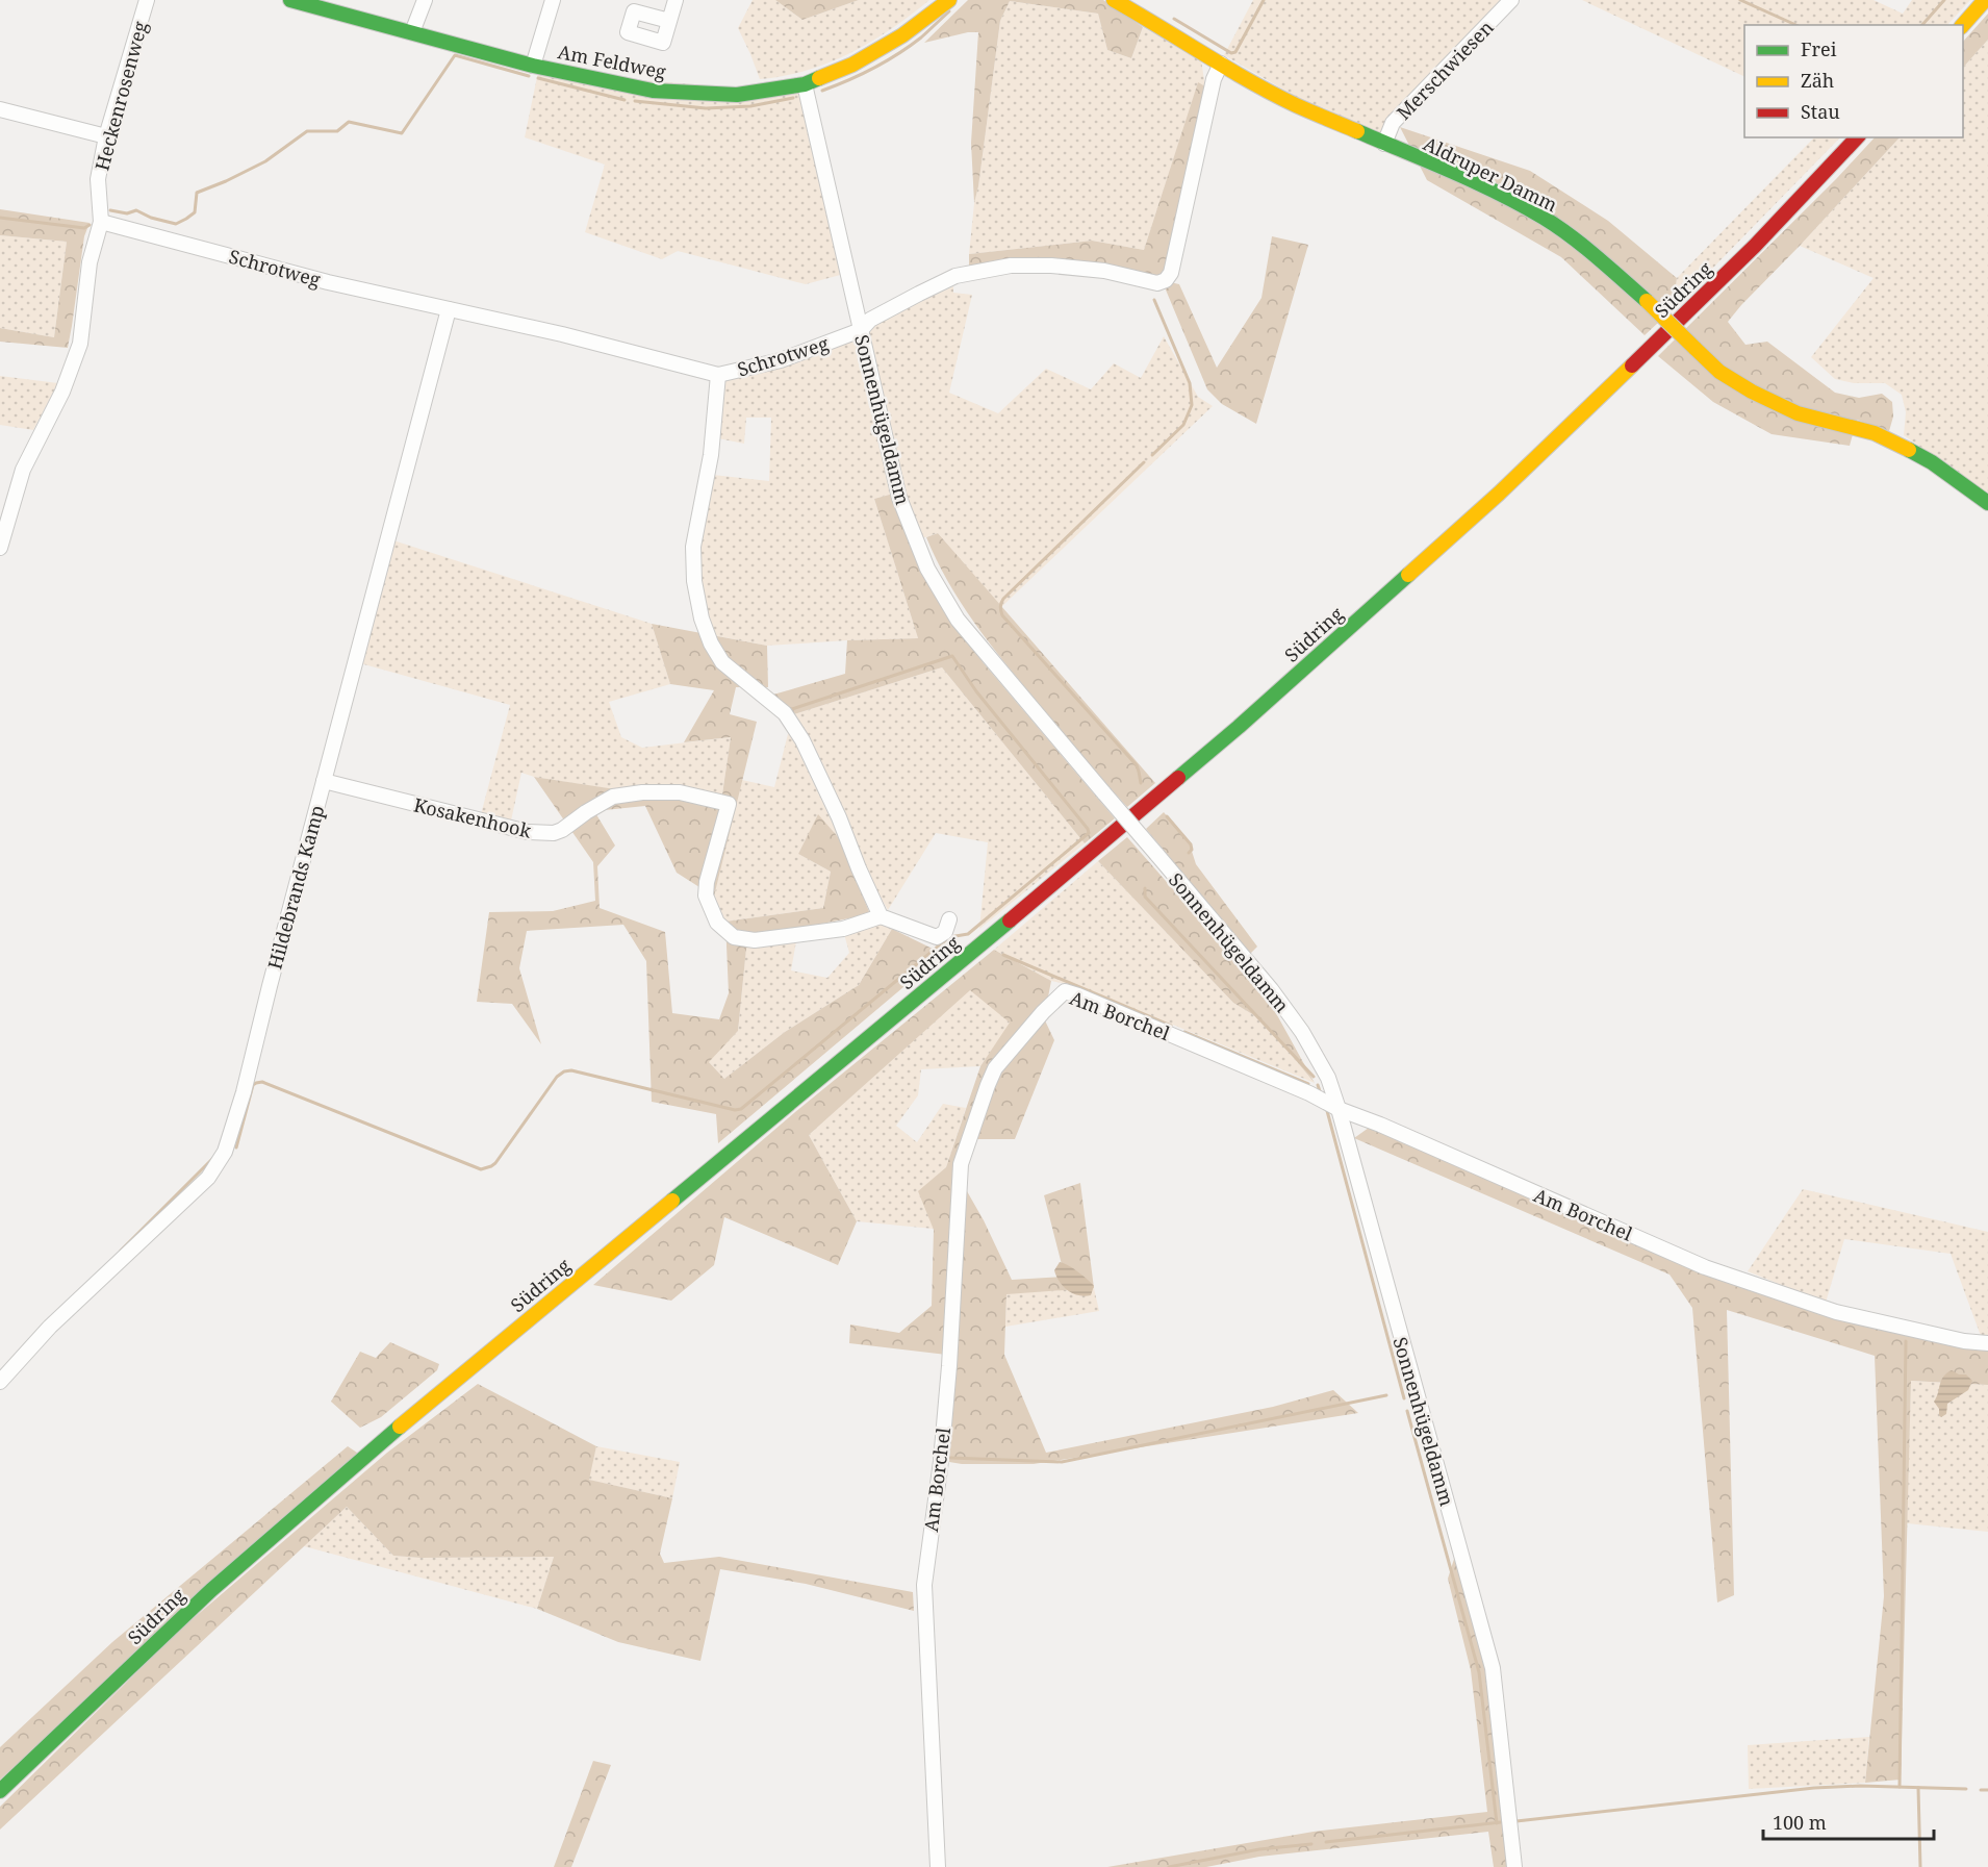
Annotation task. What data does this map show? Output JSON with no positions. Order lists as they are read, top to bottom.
{
  "streets": {
    "main road": ["Am Feldweg", "Aldruper Damm", "Südring"],
    "street": [
      "Merschwiesen",
      "Heckenrosenweg",
      "Schrotweg",
      "Sonnenhügeldamm",
      "Kosakenhook",
      "Hildebrands Kamp",
      "Am Borchel"
    ]
  },
  "crossings": [
    ["Am Feldweg", "Sonnenhügeldamm"],
    ["Merschwiesen", "Aldruper Damm"],
    ["Heckenrosenweg", "Schrotweg"],
    ["Aldruper Damm", "Schrotweg"],
    ["Schrotweg", "Sonnenhügeldamm"],
    ["Schrotweg", "Hildebrands Kamp"],
    ["Sonnenhügeldamm", "Am Borchel"],
    ["Kosakenhook", "Hildebrands Kamp"]
  ],
  "legend": ["Frei", "Zäh", "Stau"],
  "scale_bar": "100 m"
}
